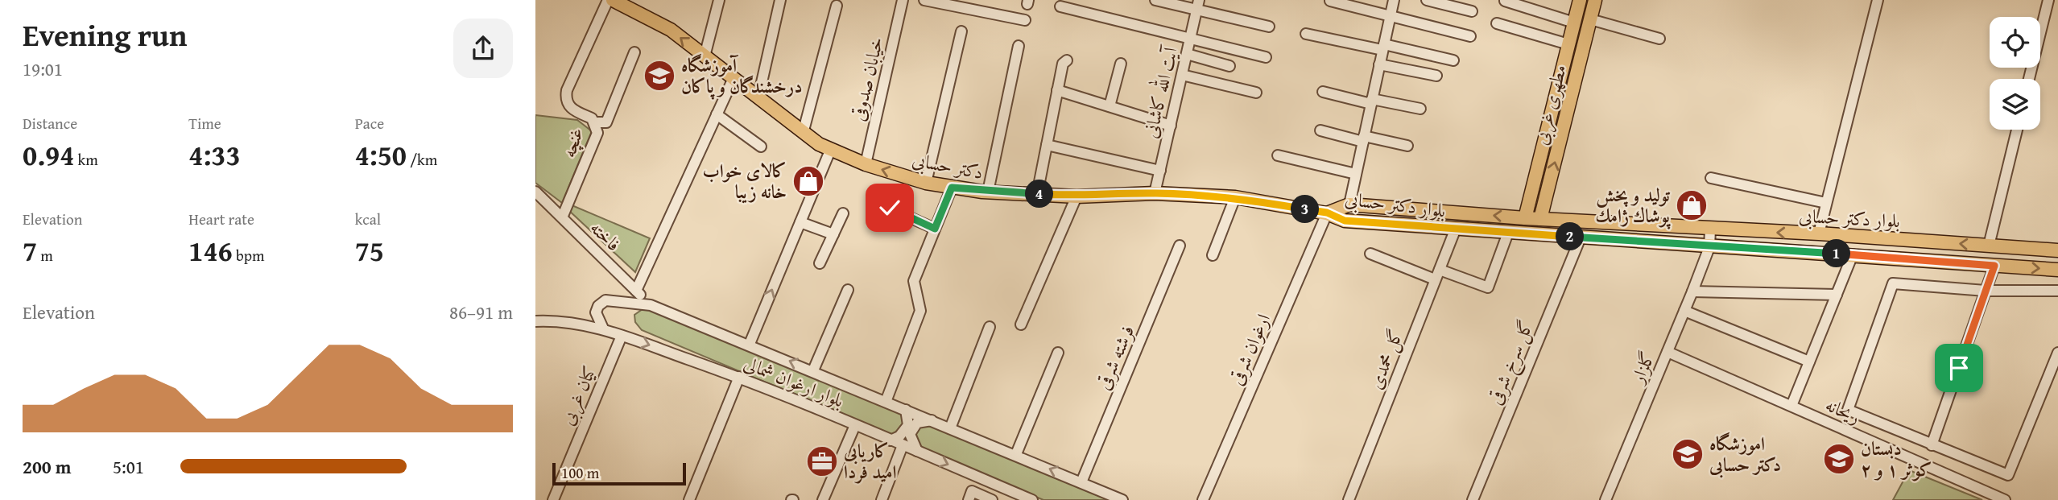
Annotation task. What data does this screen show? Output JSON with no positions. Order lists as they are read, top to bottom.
{
  "streets": {
    "main road": ["مطهری غربی", "دکتر حسابی", "بلوار دکتر حسابی"],
    "street": [
      "خیابان صدوقی",
      "آیت الله کاشانی",
      "غنچه",
      "فاخته",
      "ارغوان شرقی",
      "فرشته شرقی",
      "گل محمدی",
      "گل سرخ شرقی",
      "گلزار",
      "بلوار ارغوان شمالی",
      "کیان غربی",
      "ریحانه"
    ]
  },
  "crossings": [
    ["خیابان صدوقی", "دکتر حسابی"],
    ["آیت الله کاشانی", "دکتر حسابی"],
    ["مطهری غربی", "بلوار دکتر حسابی"],
    ["غنچه", "فاخته"],
    ["دکتر حسابی", "بلوار دکتر حسابی"],
    ["دکتر حسابی", "ارغوان شرقی"],
    ["بلوار دکتر حسابی", "ارغوان شرقی"],
    ["بلوار دکتر حسابی", "گل محمدی"],
    ["بلوار دکتر حسابی", "گل سرخ شرقی"],
    ["بلوار دکتر حسابی", "گلزار"],
    ["فاخته", "بلوار ارغوان شمالی"],
    ["فرشته شرقی", "بلوار ارغوان شمالی"],
    ["گلزار", "ریحانه"],
    ["بلوار ارغوان شمالی", "کیان غربی"]
  ],
  "places": {
    "school or university": ["آموزشگاه درخشندگان و پاکان", "اموزشگاه دکتر حسابی", "دبستان کوثر ۱ و ۲"],
    "shop": ["کالای خواب خانه زیبا", "توليد و پخش پوشاك ژامك"],
    "office": ["کاریابی امید فردا"]
  },
  "scale_bar": "100 m",
  "page": {
    "heading": ["Evening run", "19:01"],
    "stats": [
      ["Distance", "0.94 km"],
      ["Time", "4:33"],
      ["Pace", "4:50 /km"],
      ["Elevation", "7 m"],
      ["Heart rate", "146 bpm"],
      ["kcal", "75"]
    ],
    "pins": [
      "4",
      "3",
      "2",
      "1"
    ],
    "chart": ["Elevation", "86–91 m"],
    "list": [
      {
        "name": "200 m",
        "note": "5:01"
      }
    ],
    "scale": "100 m"
  }
}
